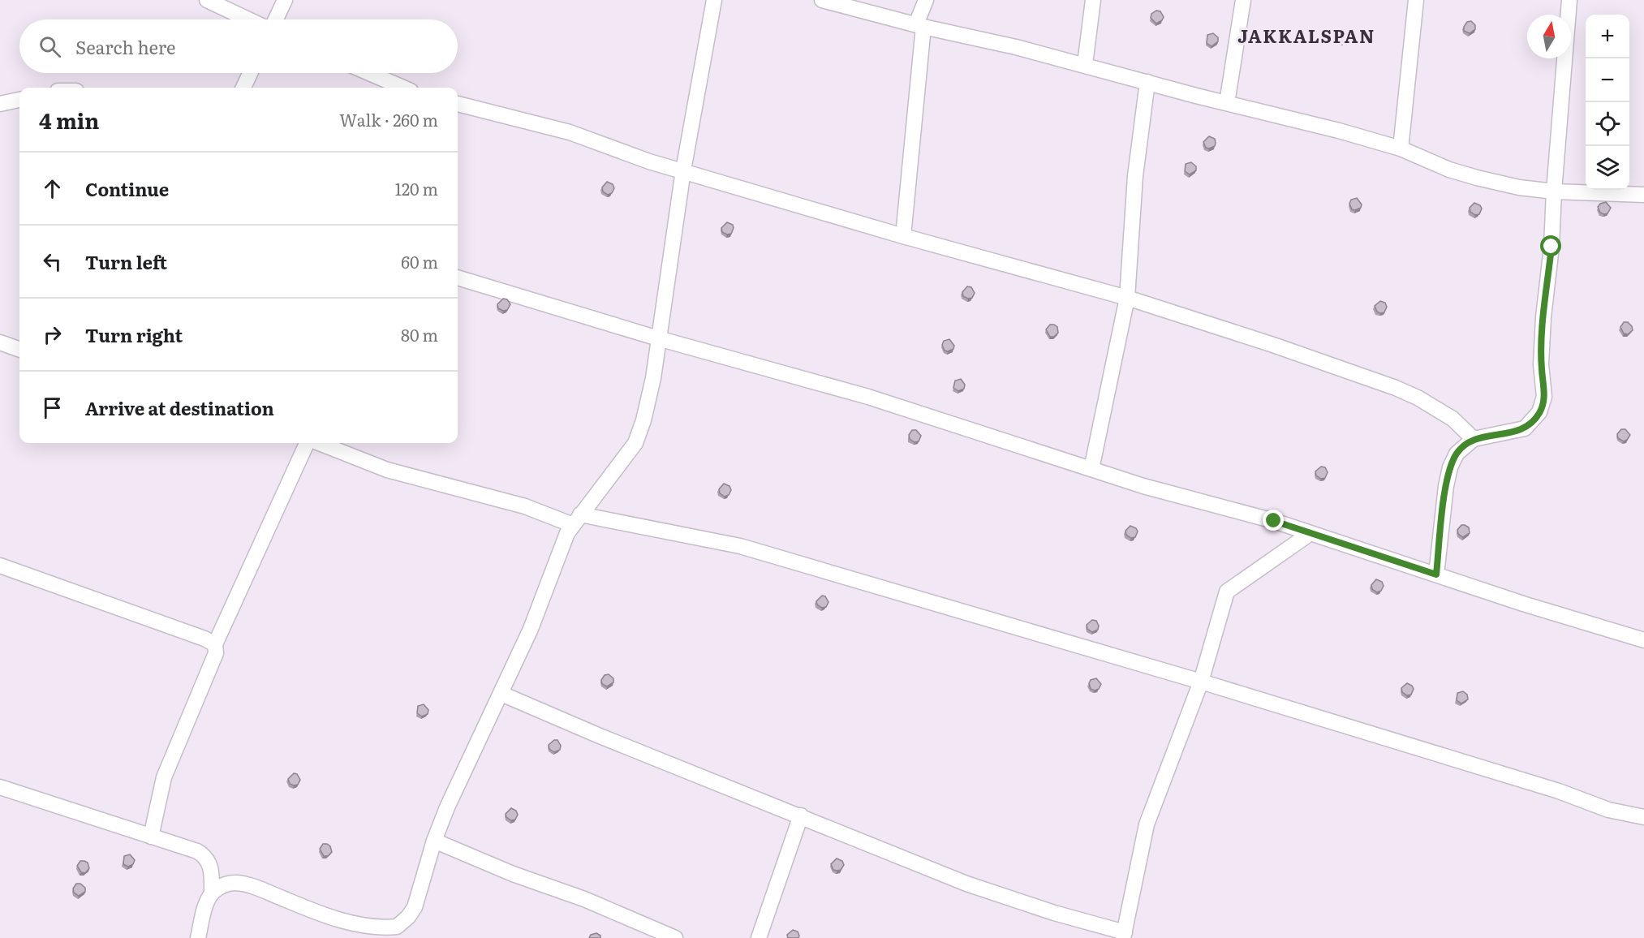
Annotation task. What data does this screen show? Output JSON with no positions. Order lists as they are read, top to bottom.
{
  "districts": ["JAKKALSPAN"],
  "north": "top",
  "page": {
    "map_buttons": ["+", "−"],
    "search": "Search here",
    "heading": ["4 min", "Walk · 260 m"],
    "list": [
      ["Continue", "120 m"],
      ["Turn left", "60 m"],
      ["Turn right", "80 m"],
      "Arrive at destination"
    ]
  }
}
